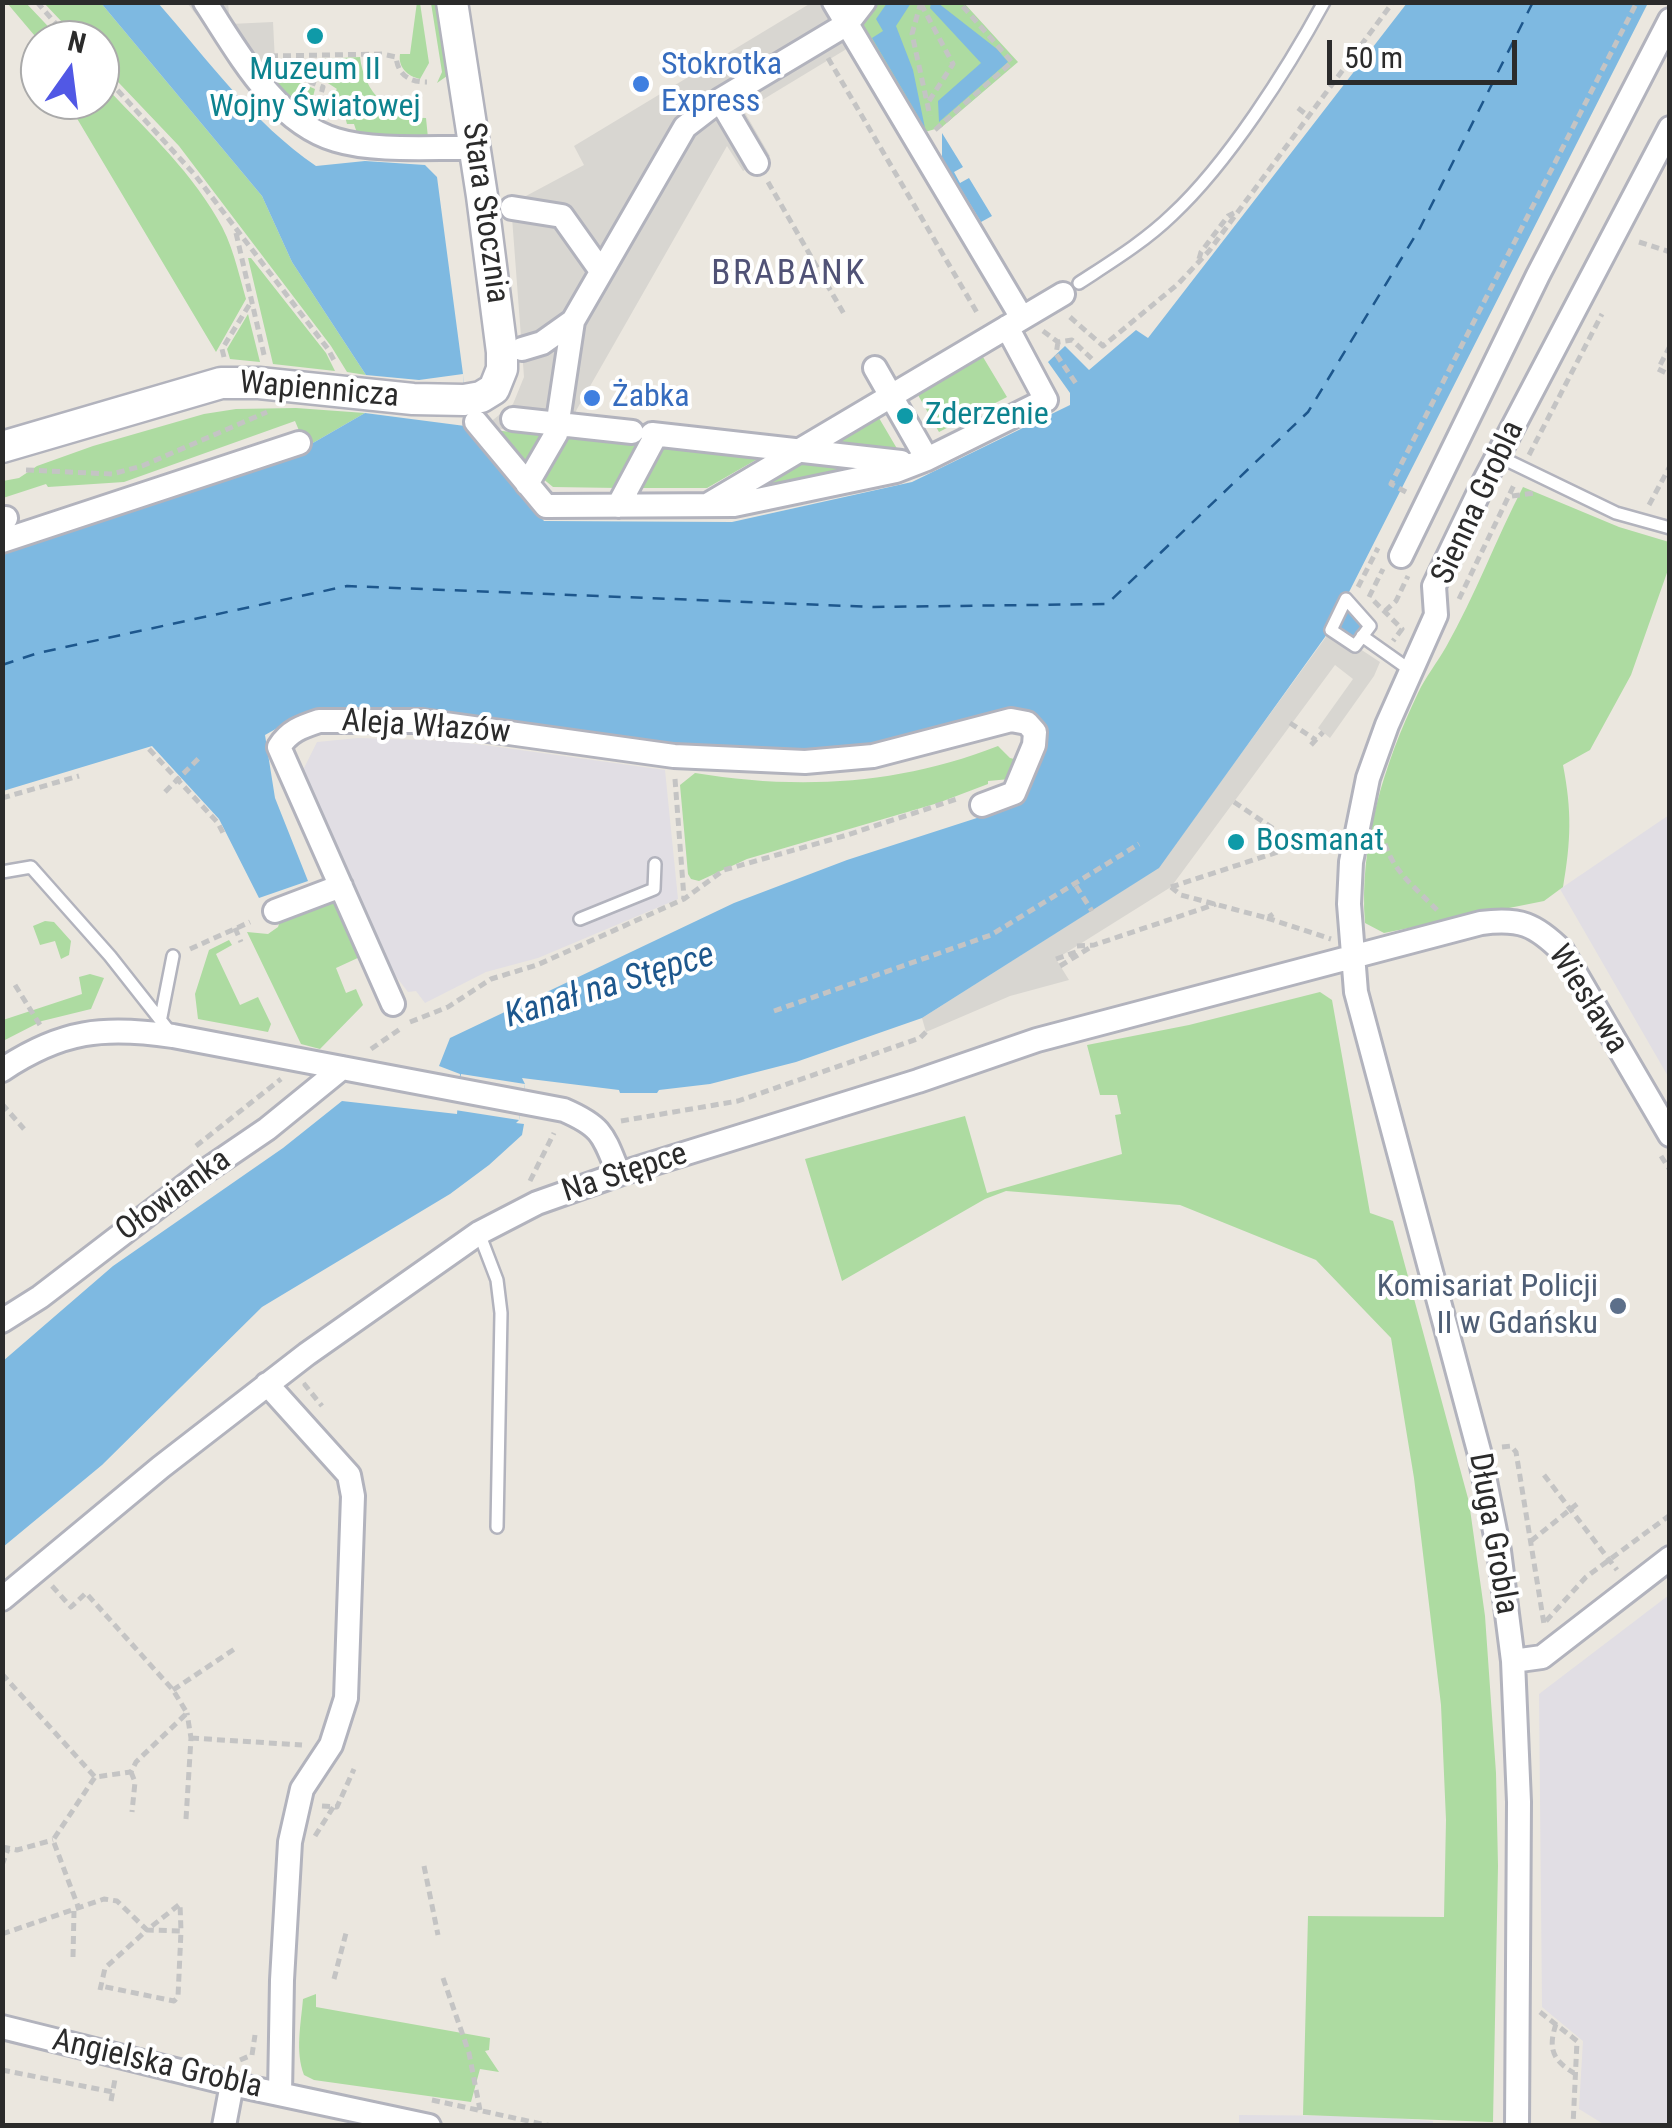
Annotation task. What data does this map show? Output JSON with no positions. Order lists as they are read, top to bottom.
{
  "streets": {
    "street": [
      "Stara Stocznia",
      "Wapiennicza",
      "Sienna Grobla",
      "Aleja Włazów",
      "Wiesława",
      "Na Stępce",
      "Ołowianka",
      "Długa Grobla",
      "Angielska Grobla"
    ]
  },
  "crossings": [
    ["Stara Stocznia", "Wapiennicza"],
    ["Sienna Grobla", "Wiesława"],
    ["Sienna Grobla", "Na Stępce"],
    ["Sienna Grobla", "Długa Grobla"],
    ["Wiesława", "Na Stępce"],
    ["Wiesława", "Długa Grobla"],
    ["Na Stępce", "Długa Grobla"]
  ],
  "districts": ["BRABANK"],
  "water": ["Kanał na Stępce"],
  "places": [
    "Muzeum II Wojny Światowej",
    "Stokrotka Express",
    "Żabka",
    "Zderzenie",
    "Bosmanat",
    "Komisariat Policji II w Gdańsku"
  ],
  "scale_bar": "50 m",
  "north": "top"
}
